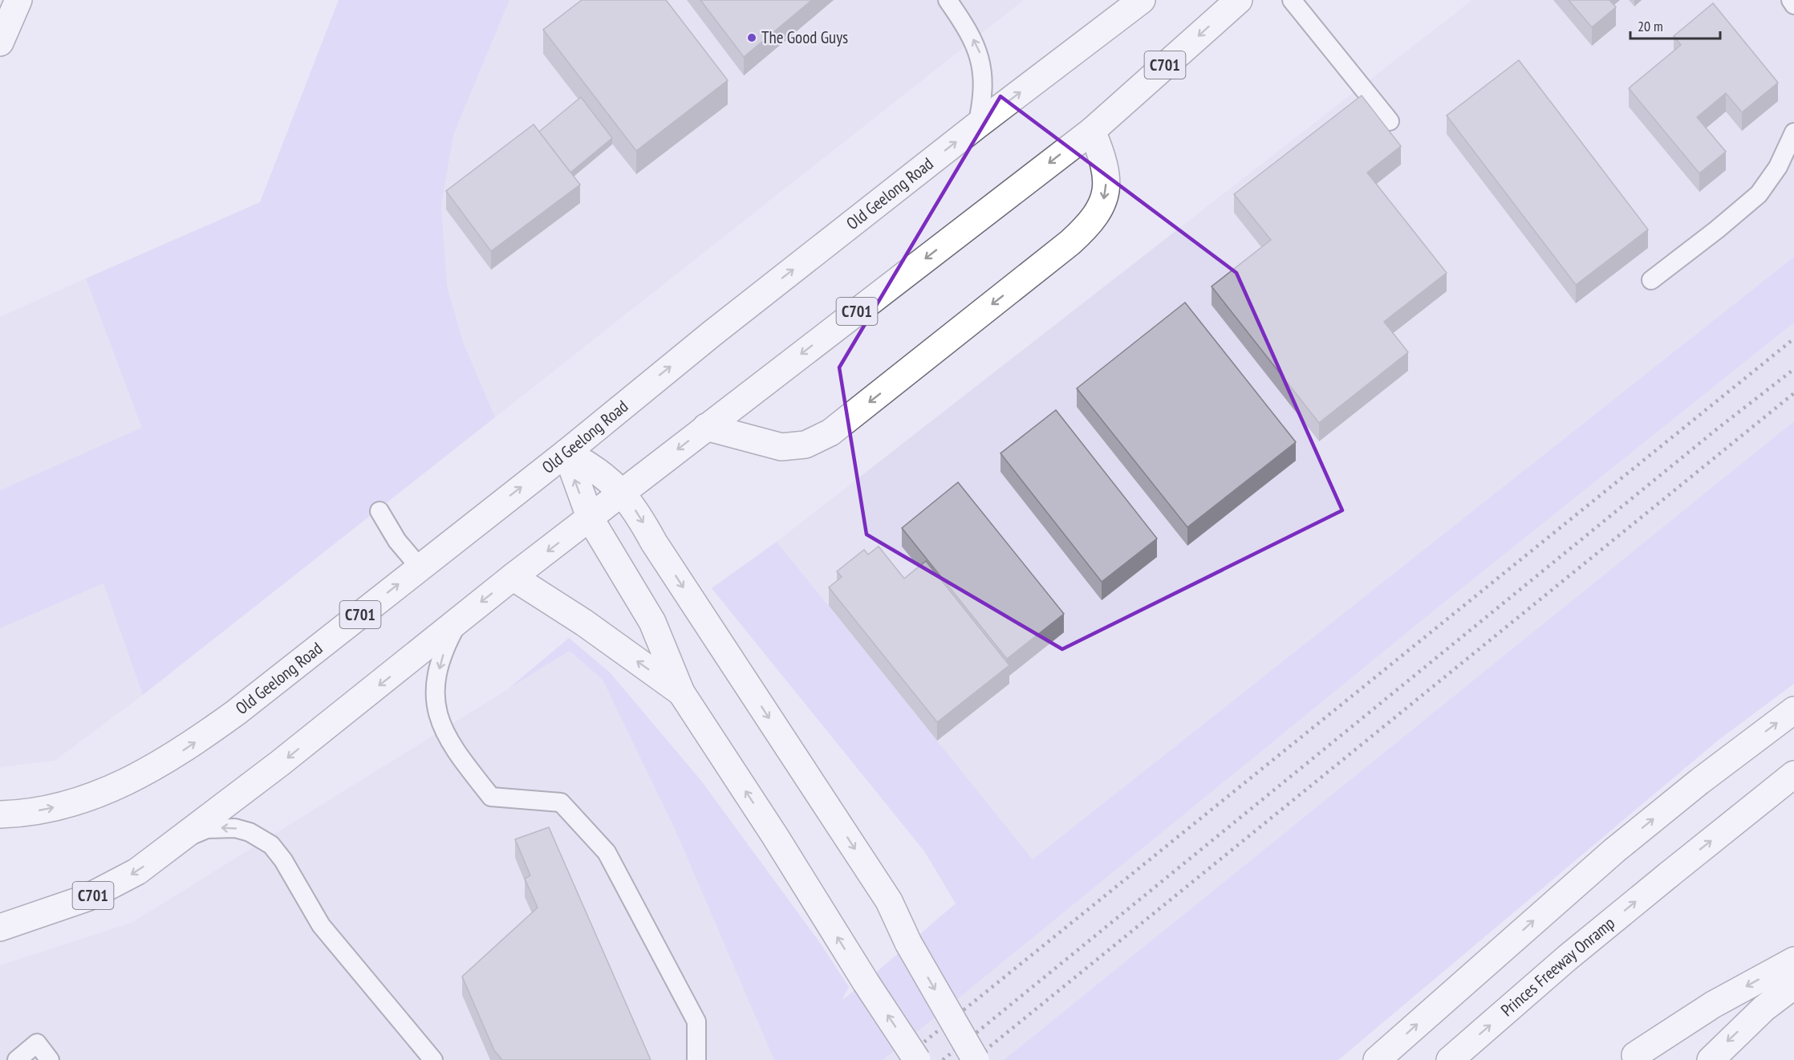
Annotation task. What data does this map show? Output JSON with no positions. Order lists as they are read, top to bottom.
{
  "streets": {
    "main road": ["C701", "Old Geelong Road", "Princes Freeway Onramp"]
  },
  "places": ["The Good Guys"],
  "scale_bar": "20 m"
}
